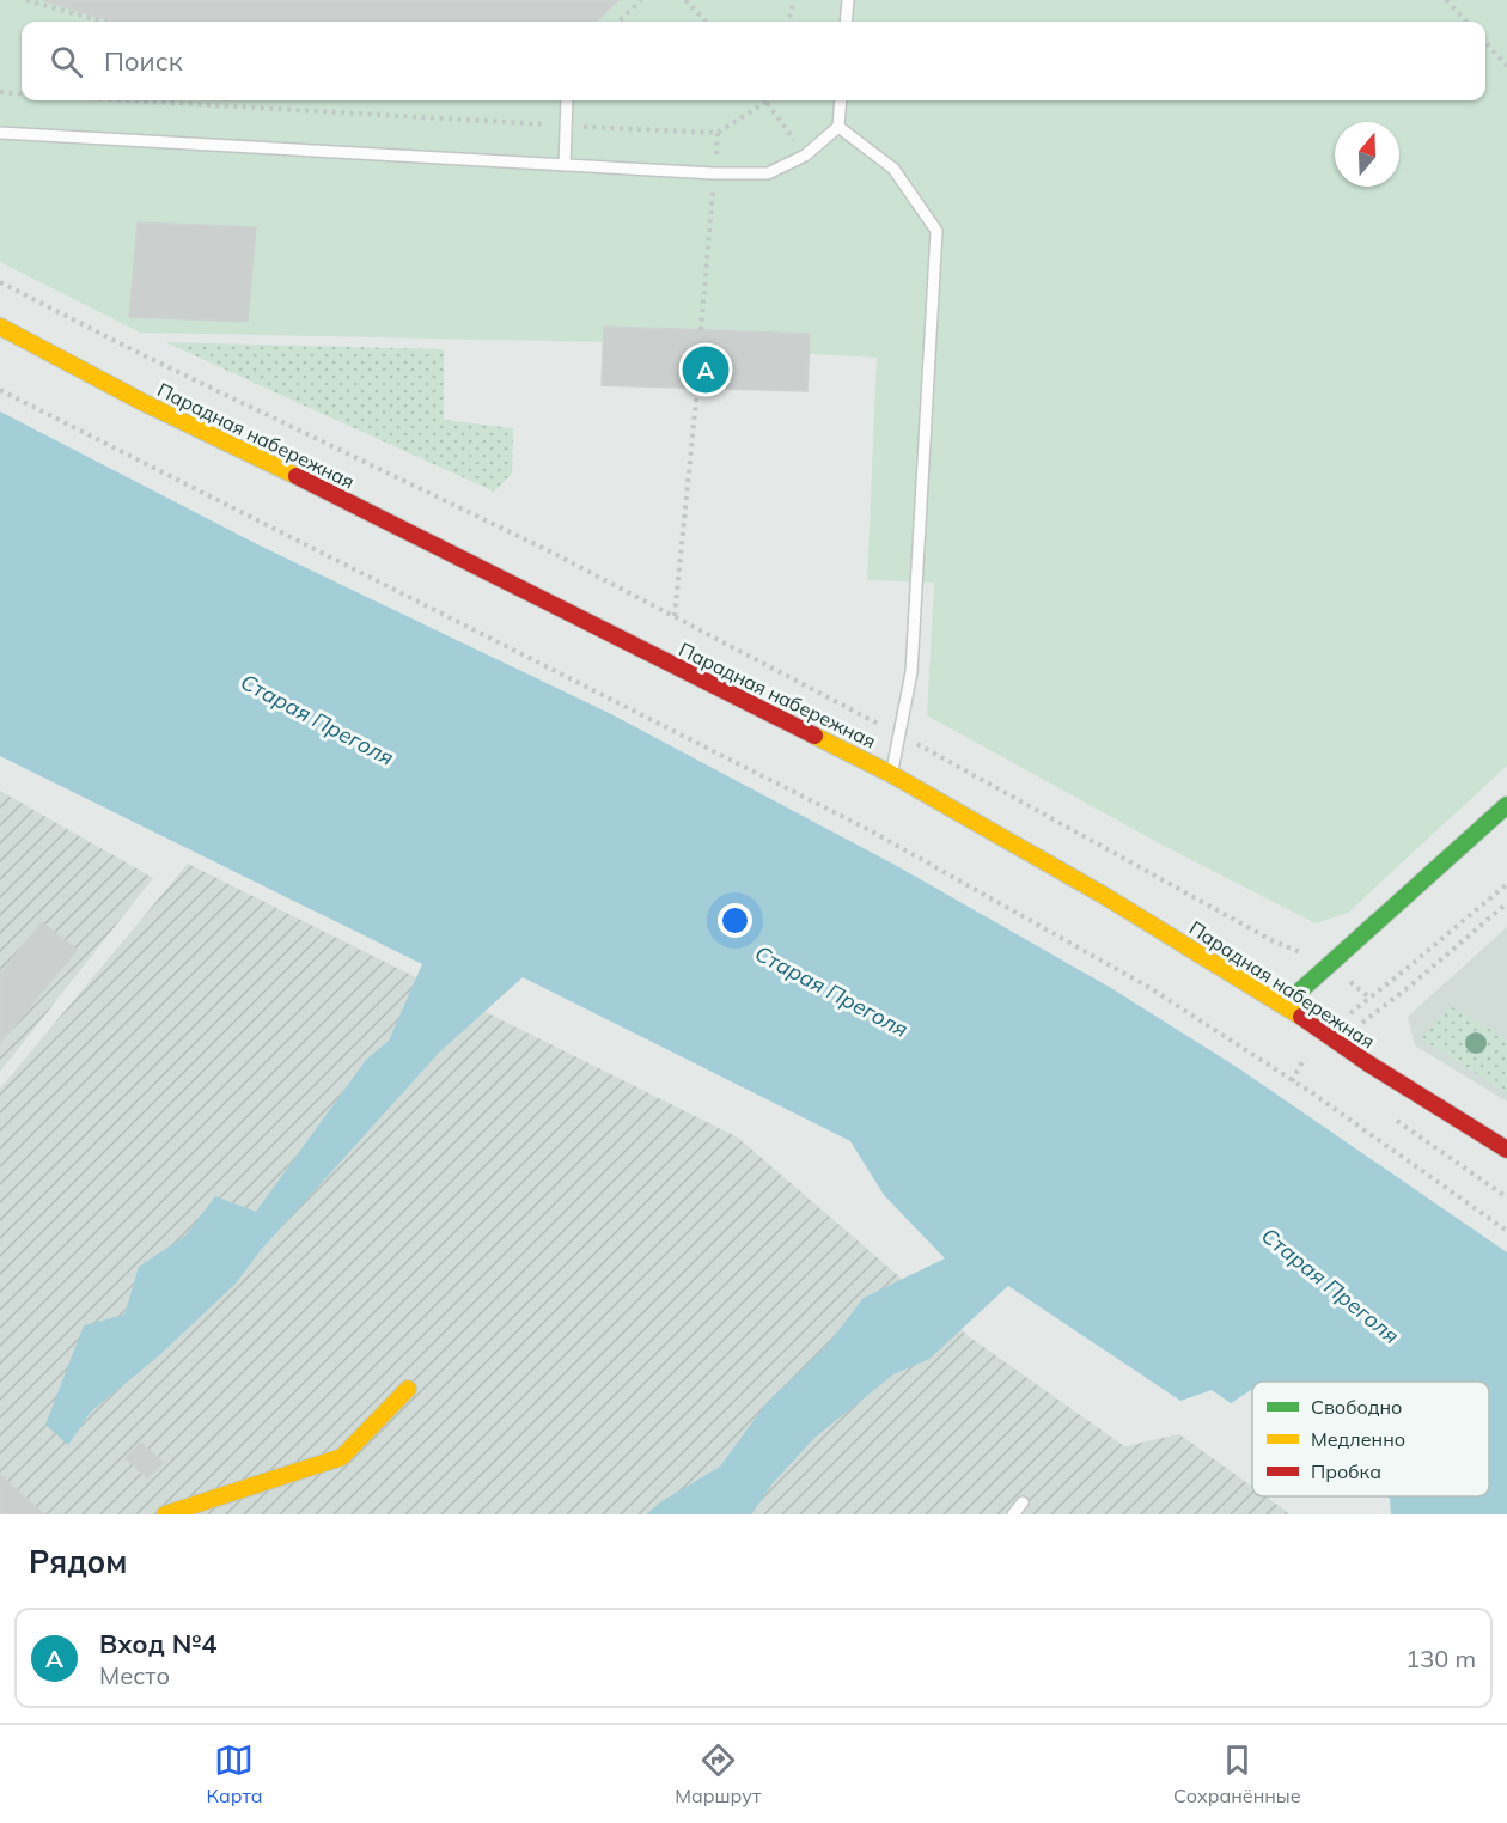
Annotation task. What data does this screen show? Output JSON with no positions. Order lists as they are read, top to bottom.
{
  "streets": {
    "main road": ["Парадная набережная"]
  },
  "water": ["Старая Преголя"],
  "legend": ["Свободно", "Медленно", "Пробка"],
  "north": "top",
  "page": {
    "search": "Поиск",
    "pins": "A",
    "heading": "Рядом",
    "list": [
      {
        "mark": "A",
        "name": "Вход №4",
        "note": "Место",
        "value": "130 m"
      }
    ],
    "nav": ["Карта", "Маршрут", "Сохранённые"]
  }
}
